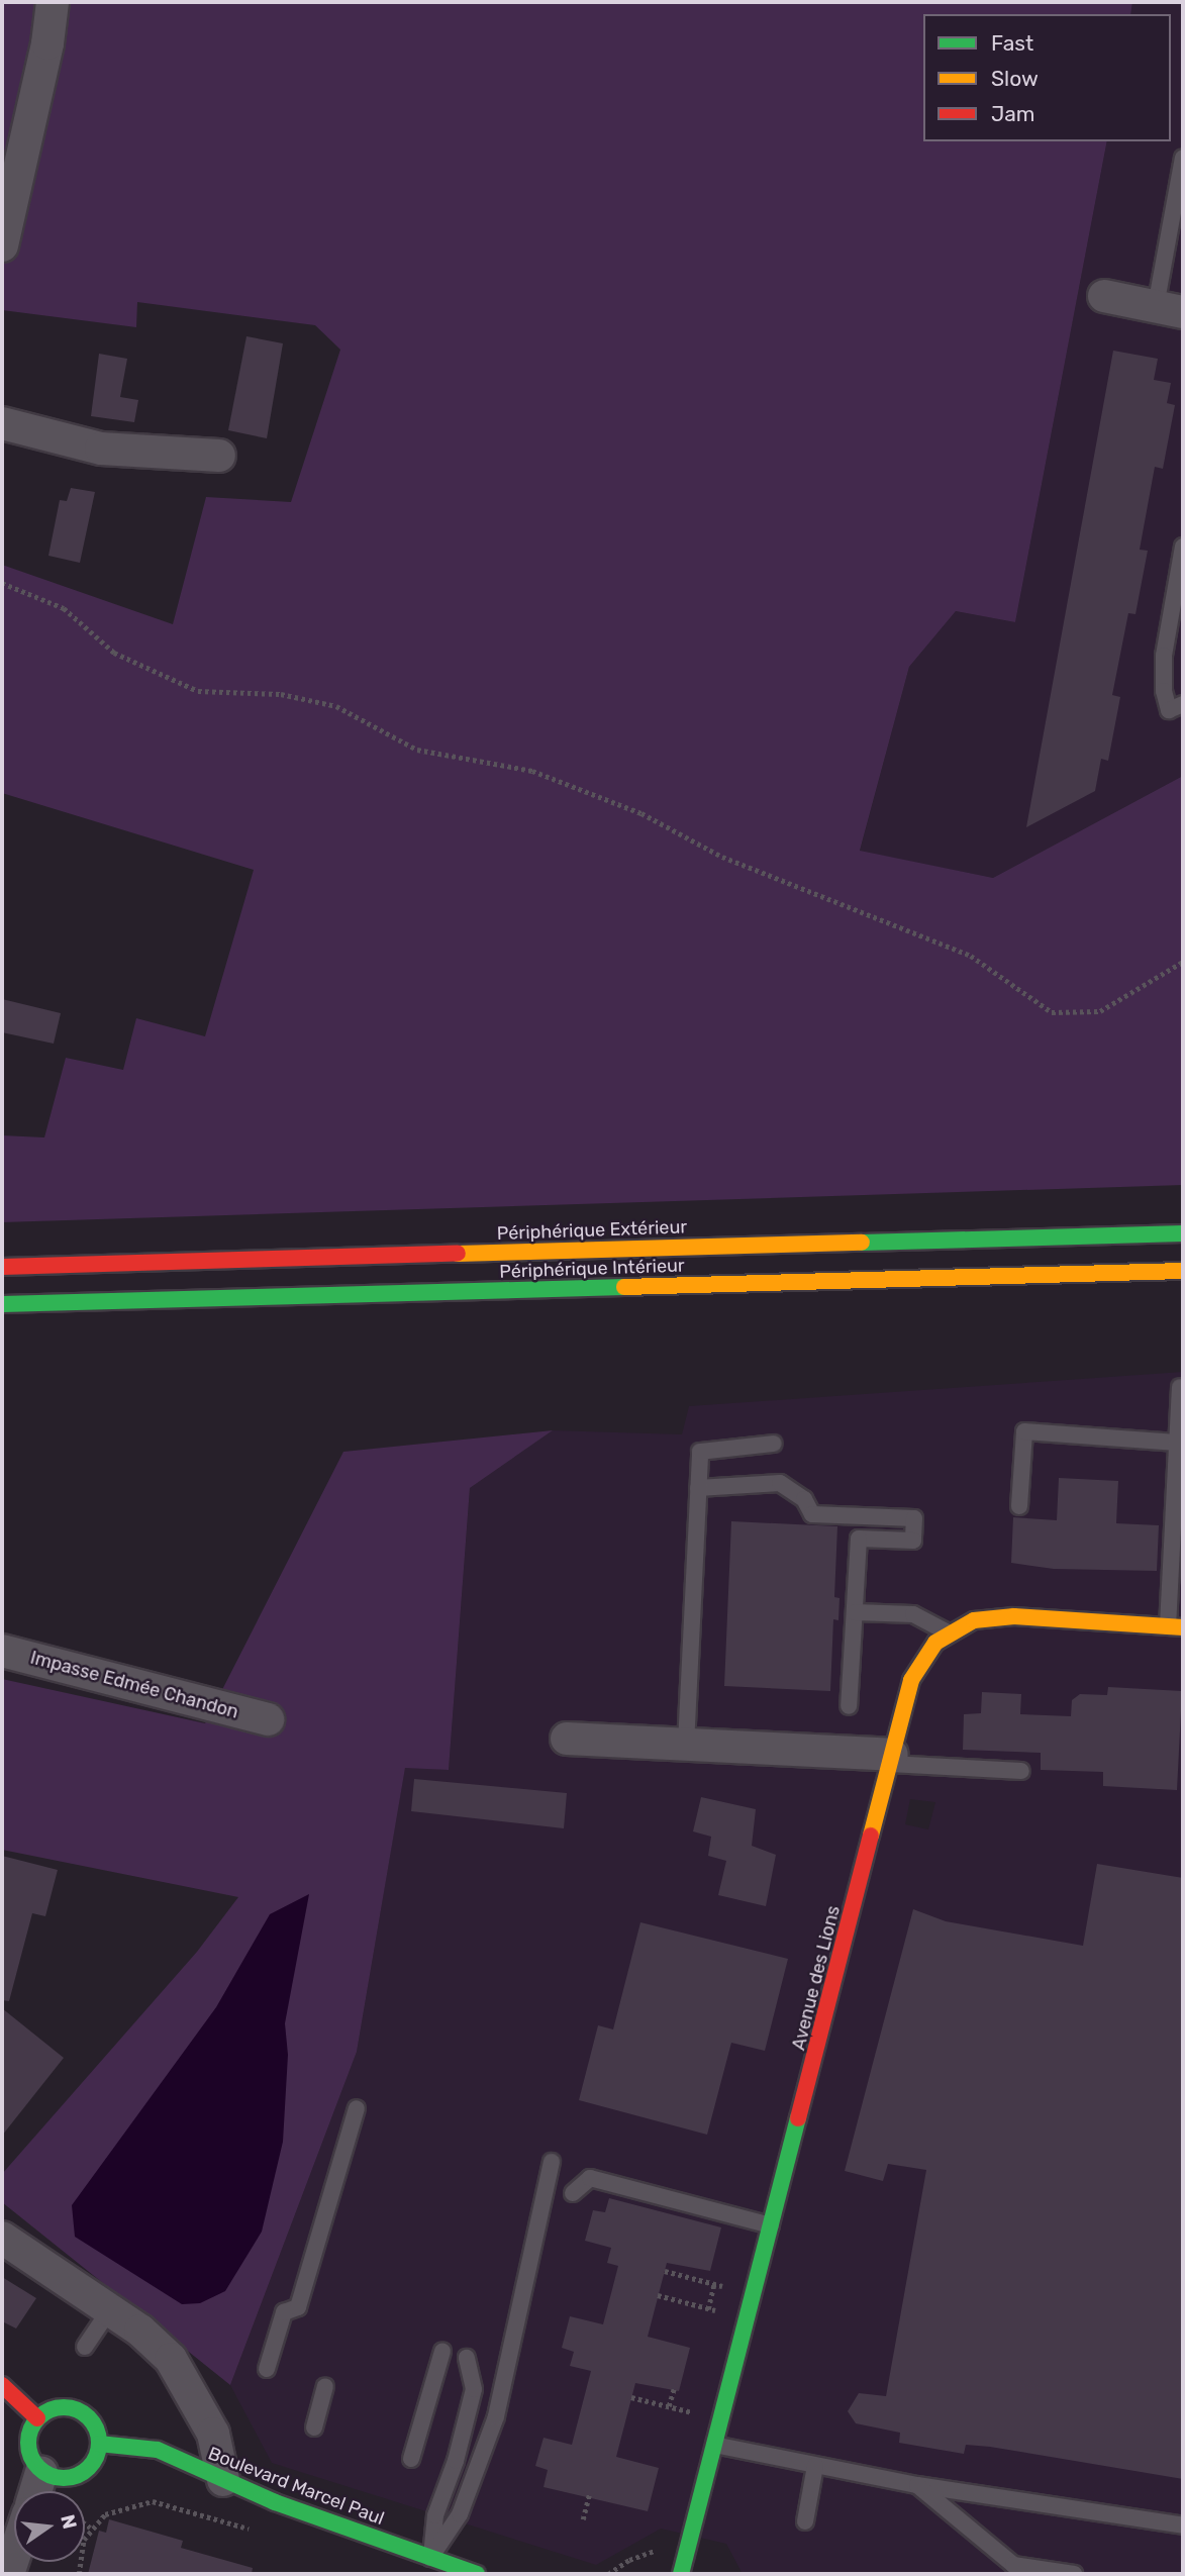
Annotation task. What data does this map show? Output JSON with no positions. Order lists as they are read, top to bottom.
{
  "streets": {
    "main road": [
      "Périphérique Extérieur",
      "Périphérique Intérieur",
      "Avenue des Lions",
      "Boulevard Marcel Paul"
    ],
    "street": ["Impasse Edmée Chandon"]
  },
  "legend": ["Fast", "Slow", "Jam"],
  "north": "right"
}
